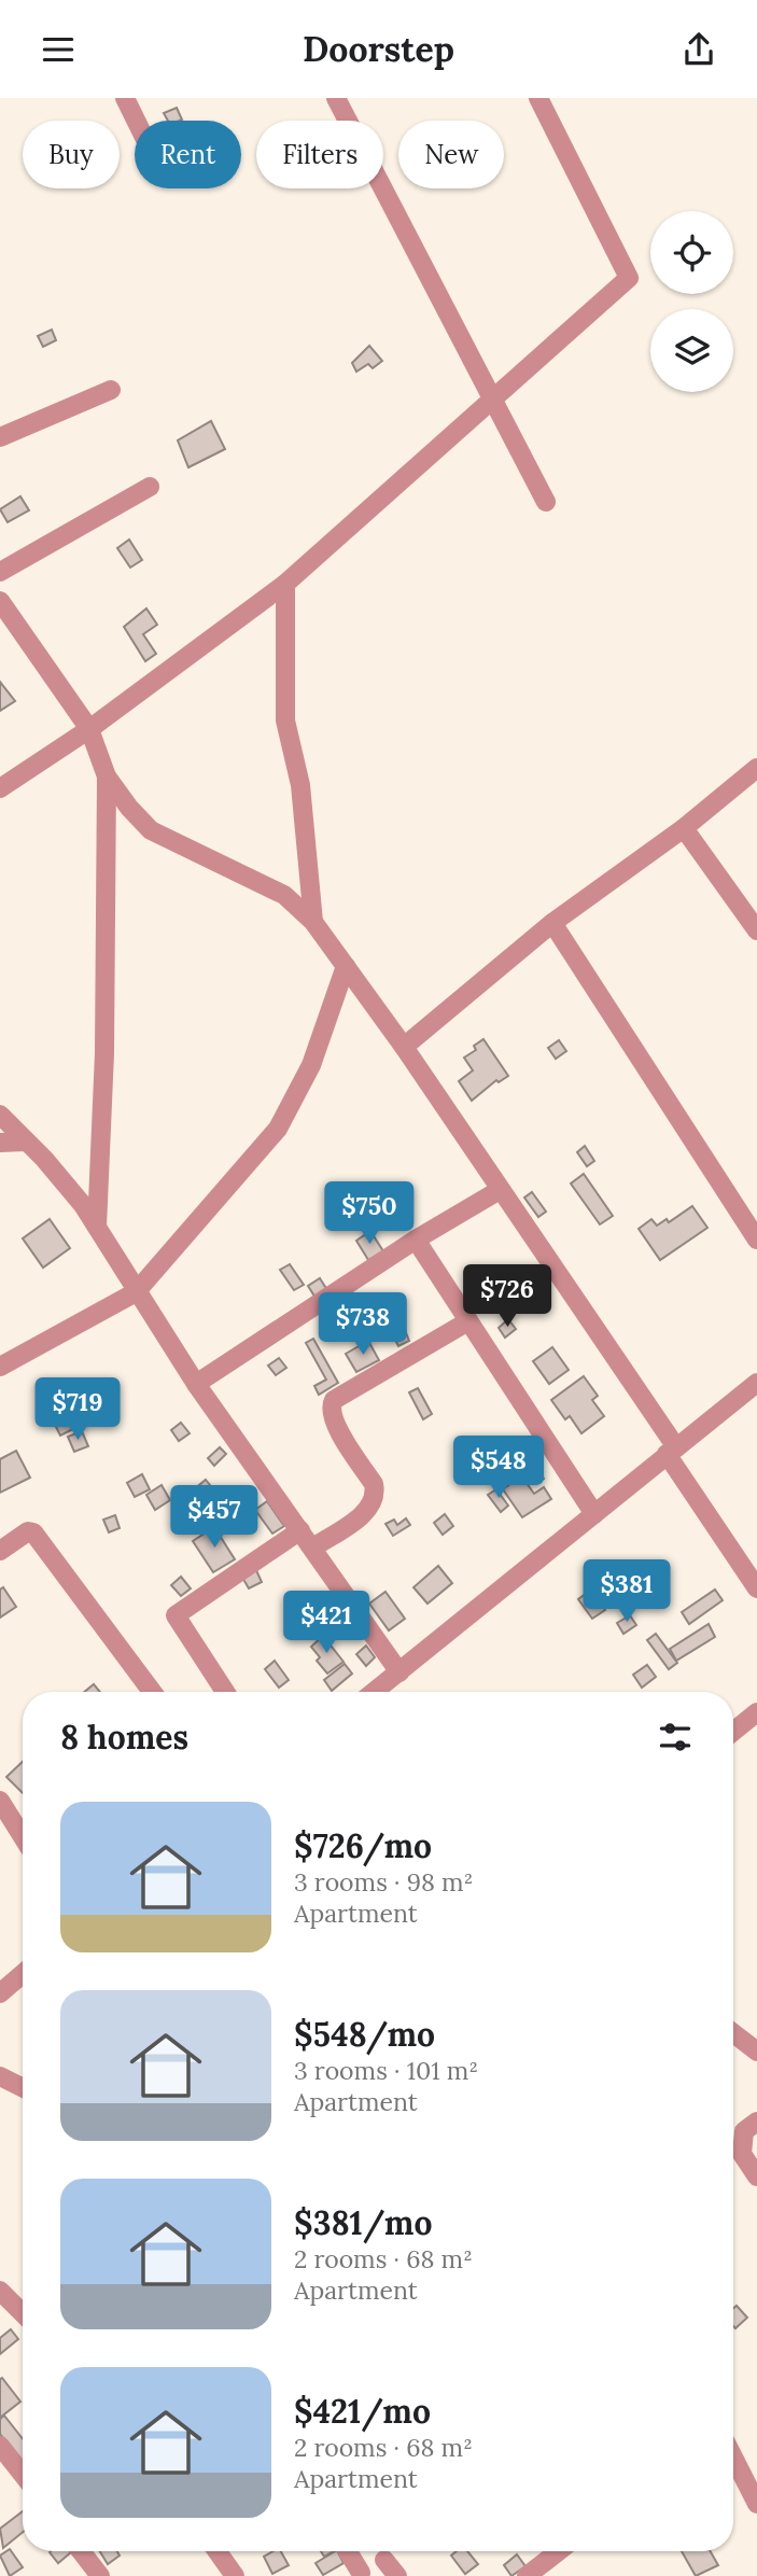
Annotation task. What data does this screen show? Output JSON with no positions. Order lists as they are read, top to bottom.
{
  "page": {
    "header": "Doorstep",
    "chip": [
      "Buy",
      "Rent",
      "Filters",
      "New"
    ],
    "price": [
      "$750",
      "$726",
      "$738",
      "$719",
      "$548",
      "$457",
      "$381",
      "$421"
    ],
    "heading": "8 homes",
    "list": [
      {
        "name": "$726/mo",
        "note": "3 rooms · 98 m² · Apartment"
      },
      {
        "name": "$548/mo",
        "note": "3 rooms · 101 m² · Apartment"
      },
      {
        "name": "$381/mo",
        "note": "2 rooms · 68 m² · Apartment"
      },
      {
        "name": "$421/mo",
        "note": "2 rooms · 68 m² · Apartment"
      }
    ]
  }
}
